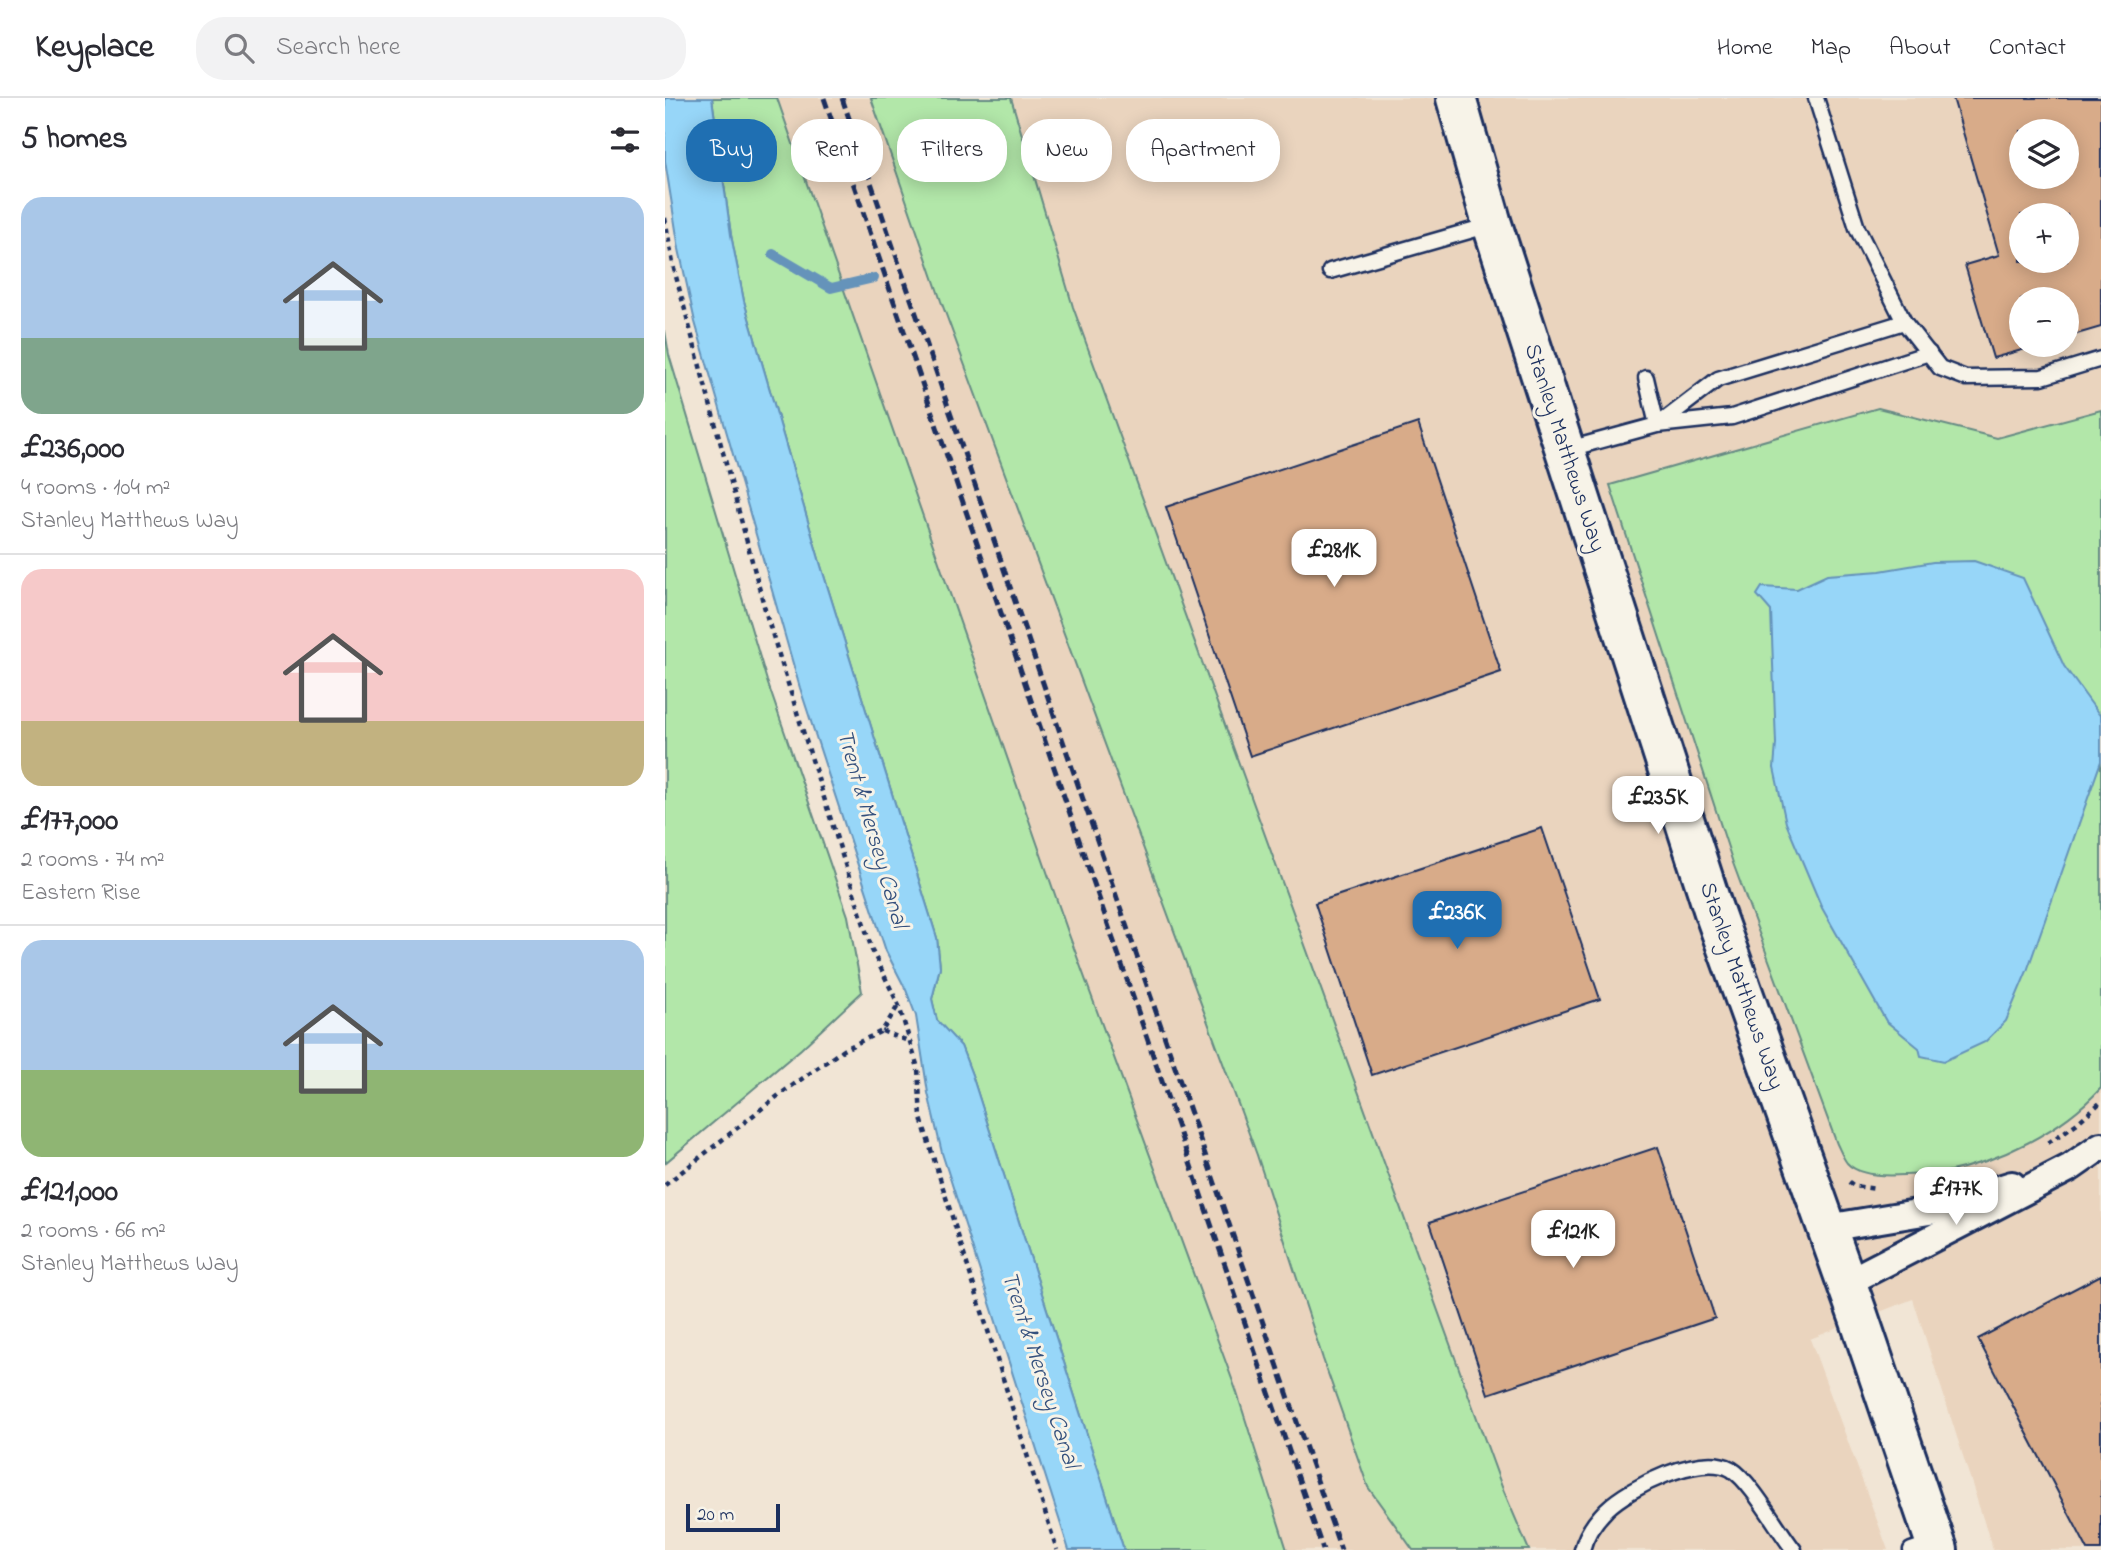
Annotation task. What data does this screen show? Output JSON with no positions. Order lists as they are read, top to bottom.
{
  "streets": {
    "main road": ["Stanley Matthews Way"]
  },
  "water": ["Trent & Mersey Canal"],
  "scale_bar": "20 m",
  "page": {
    "header": "Keyplace",
    "search": "Search here",
    "nav": [
      "Home",
      "Map",
      "About",
      "Contact"
    ],
    "heading": "5 homes",
    "map_buttons": ["+", "−"],
    "chip": [
      "Buy",
      "Rent",
      "Filters",
      "New",
      "Apartment"
    ],
    "list": [
      {
        "name": "£236,000",
        "note": "4 rooms · 104 m² · Stanley Matthews Way"
      },
      {
        "name": "£177,000",
        "note": "2 rooms · 74 m² · Eastern Rise"
      },
      {
        "name": "£121,000",
        "note": "2 rooms · 66 m² · Stanley Matthews Way"
      }
    ],
    "price": [
      "£281K",
      "£235K",
      "£236K",
      "£177K",
      "£121K"
    ],
    "scale": "20 m"
  }
}
